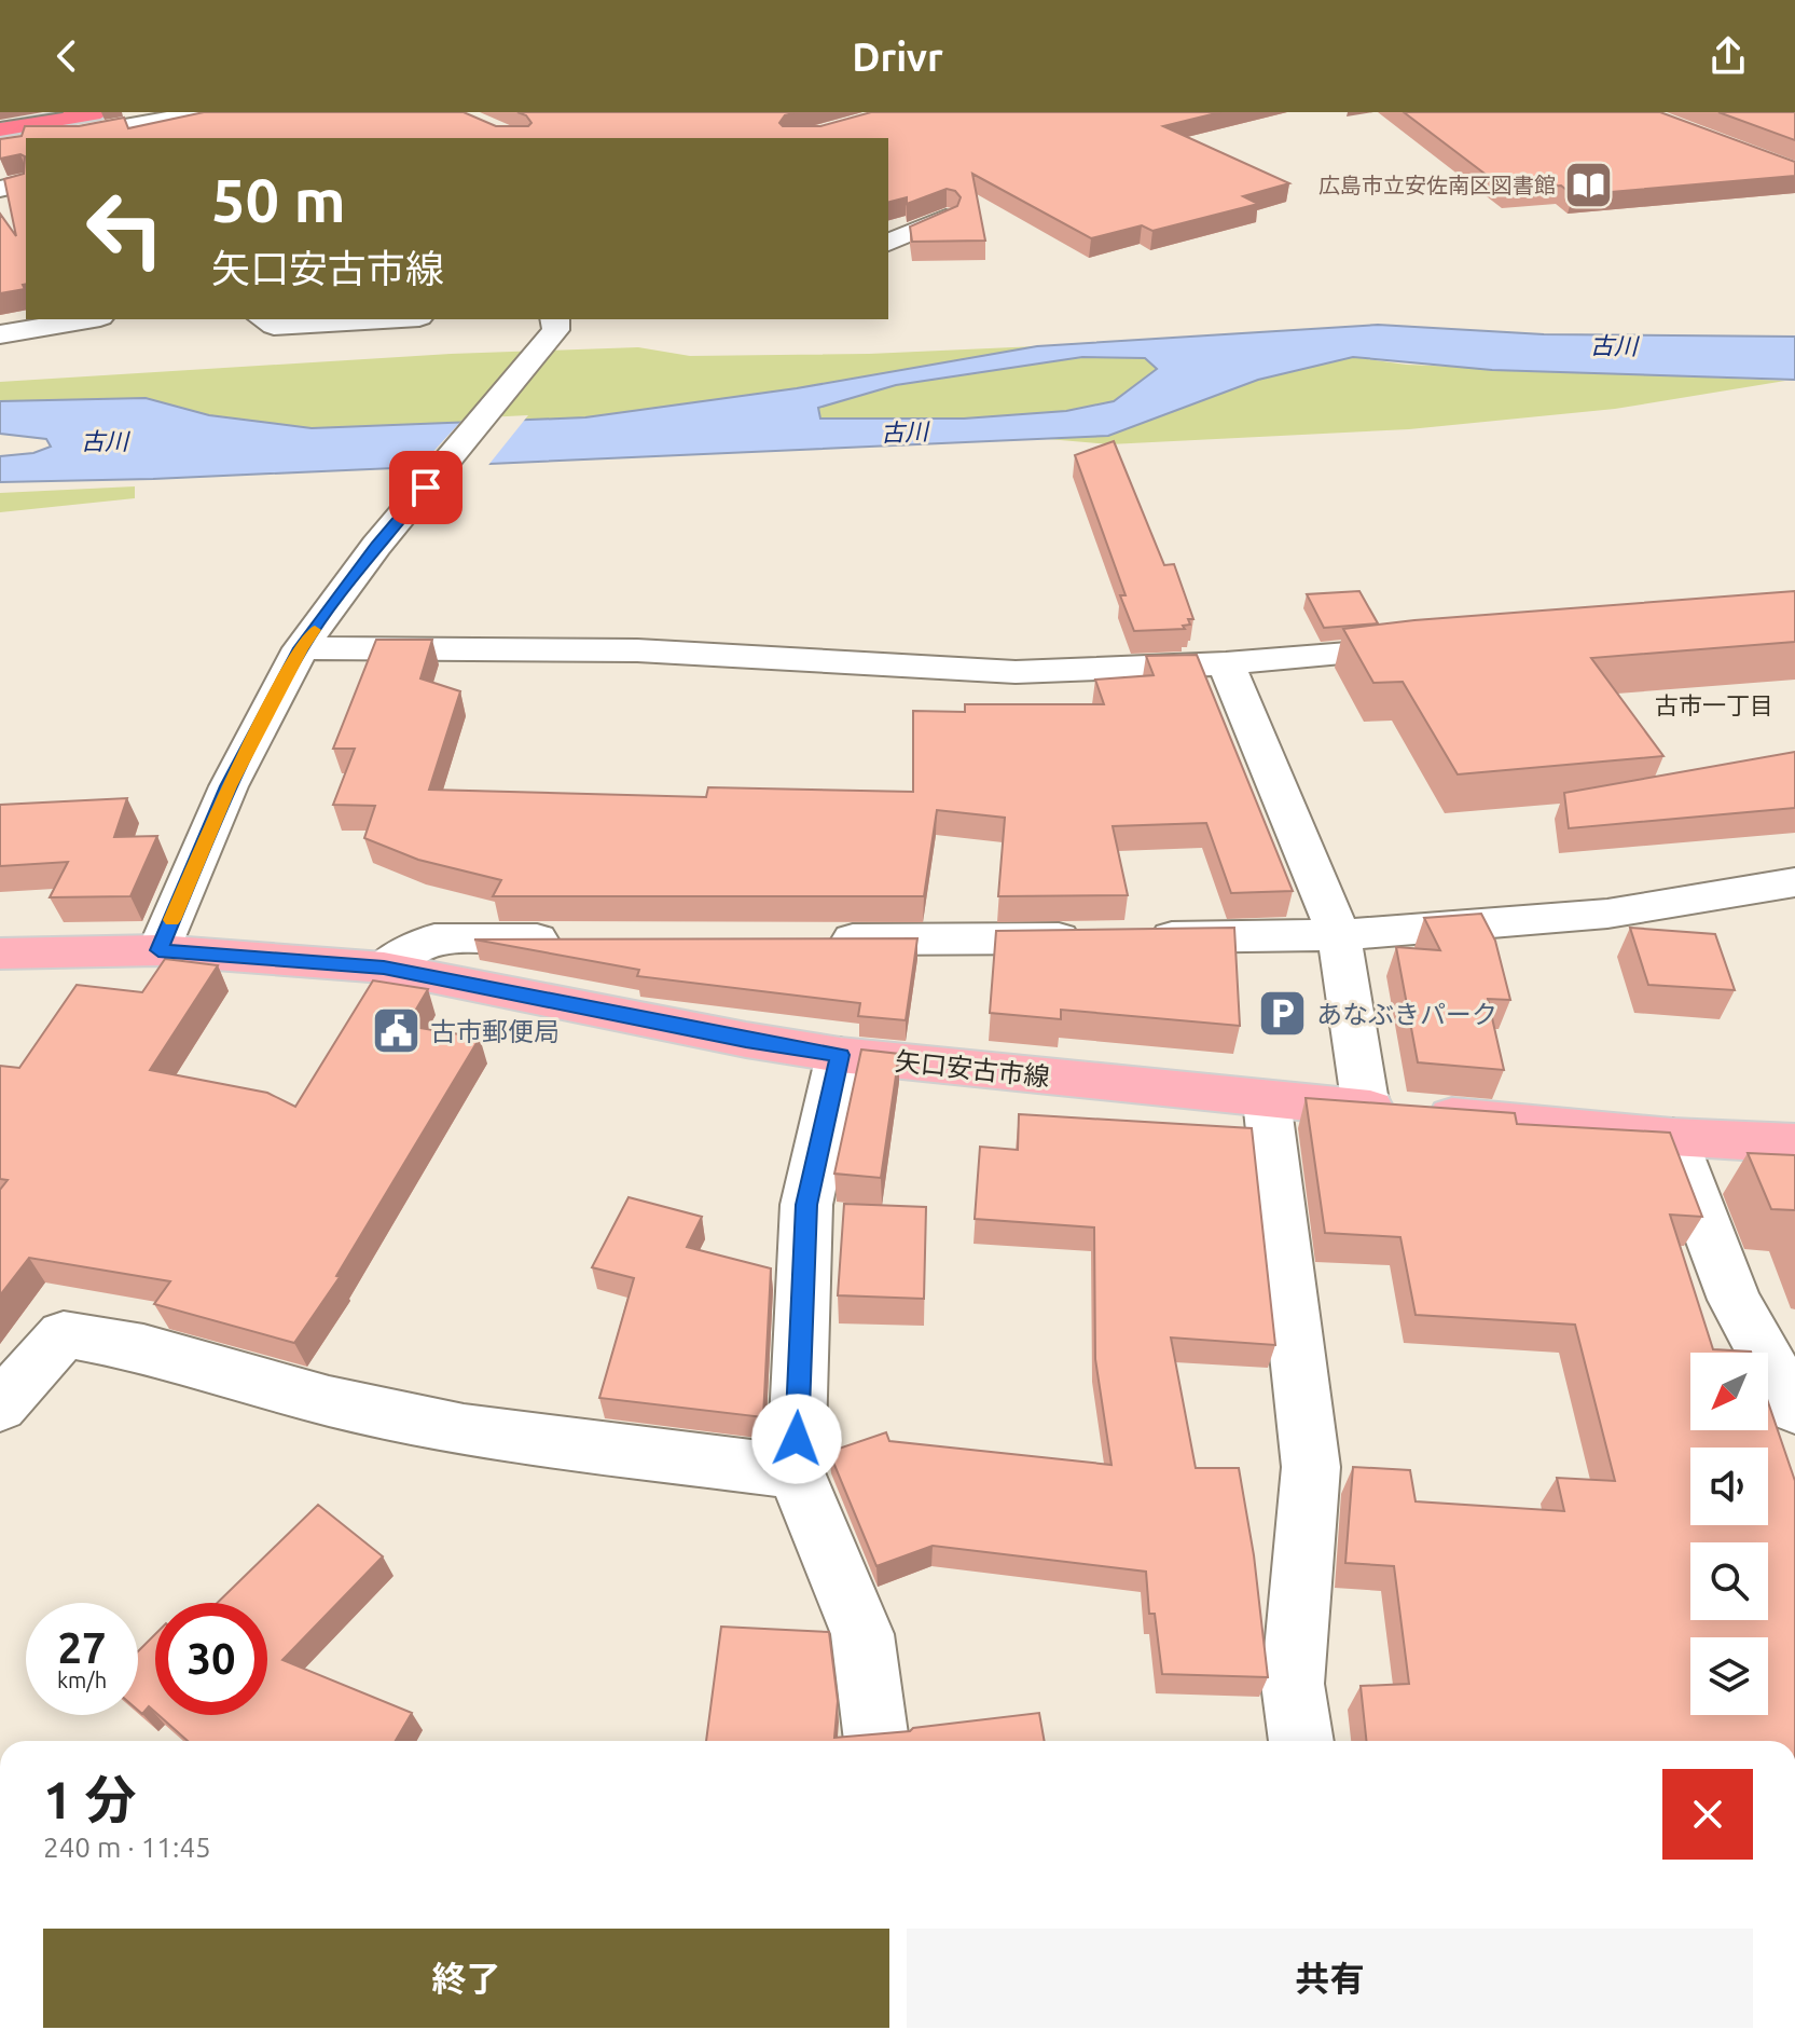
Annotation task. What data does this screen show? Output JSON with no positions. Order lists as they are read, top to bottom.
{
  "streets": {
    "main road": ["矢口安古市線"]
  },
  "districts": ["古市一丁目"],
  "water": ["古川"],
  "places": {
    "library": ["広島市立安佐南区図書館"],
    "parking": ["あなぶきパーク"],
    "public building": ["古市郵便局"]
  },
  "north": "bottom left",
  "page": {
    "header": "Drivr",
    "turn": ["50 m", "矢口安古市線"],
    "speed": "27 km/h",
    "limit": "30",
    "heading": ["1 分", "240 m · 11:45"],
    "buttons": ["終了", "共有"]
  }
}
